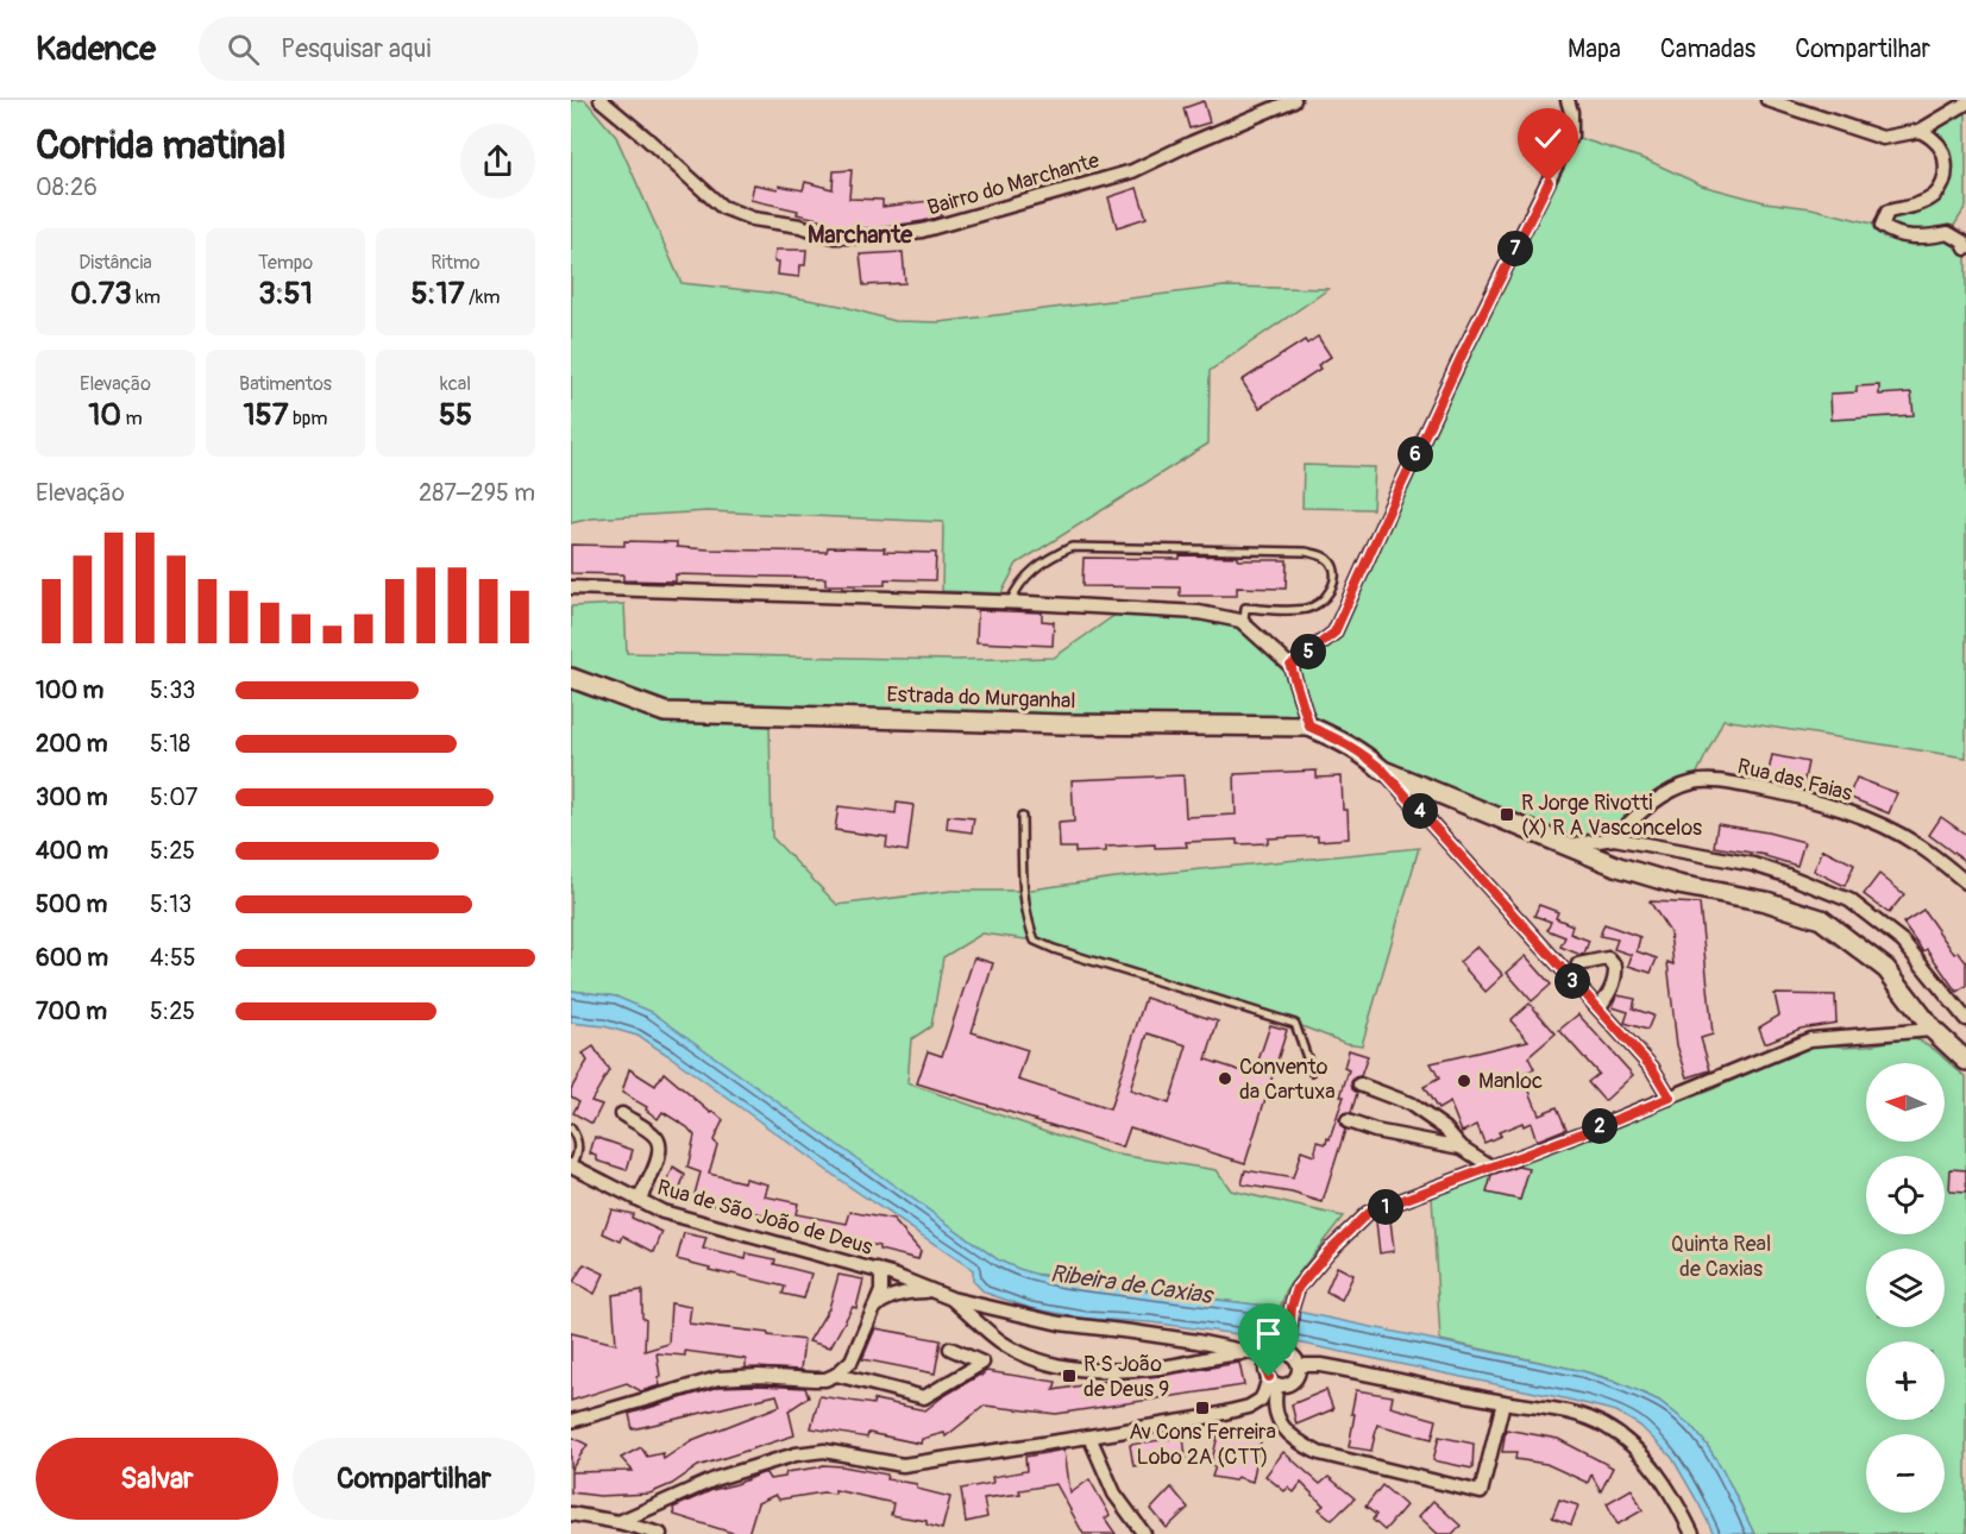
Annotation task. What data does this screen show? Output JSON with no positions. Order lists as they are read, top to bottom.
{
  "streets": {
    "street": [
      "Bairro do Marchante",
      "Estrada do Murganhal",
      "Rua das Faias",
      "Rua de São João de Deus"
    ]
  },
  "districts": ["Marchante"],
  "water": ["Ribeira de Caxias"],
  "parks": ["Quinta Real de Caxias"],
  "places": {
    "transit": ["R Jorge Rivotti (X) R A Vasconcelos", "R S João de Deus 9", "Av Cons Ferreira Lobo 2A (CTT)"],
    "other": ["Convento da Cartuxa", "Manloc"]
  },
  "north": "left",
  "page": {
    "header": "Kadence",
    "search": "Pesquisar aqui",
    "nav": ["Mapa", "Camadas", "Compartilhar"],
    "heading": ["Corrida matinal", "08:26"],
    "stats": [
      ["Distância", "0.73 km"],
      ["Tempo", "3:51"],
      ["Ritmo", "5:17 /km"],
      ["Elevação", "10 m"],
      ["Batimentos", "157 bpm"],
      ["kcal", "55"]
    ],
    "pins": [
      "7",
      "6",
      "5",
      "4",
      "3",
      "2",
      "1"
    ],
    "chart": ["Elevação", "287–295 m"],
    "list": [
      {
        "name": "100 m",
        "note": "5:33"
      },
      {
        "name": "200 m",
        "note": "5:18"
      },
      {
        "name": "300 m",
        "note": "5:07"
      },
      {
        "name": "400 m",
        "note": "5:25"
      },
      {
        "name": "500 m",
        "note": "5:13"
      },
      {
        "name": "600 m",
        "note": "4:55"
      },
      {
        "name": "700 m",
        "note": "5:25"
      }
    ],
    "map_buttons": ["+", "−"],
    "buttons": ["Salvar", "Compartilhar"]
  }
}
